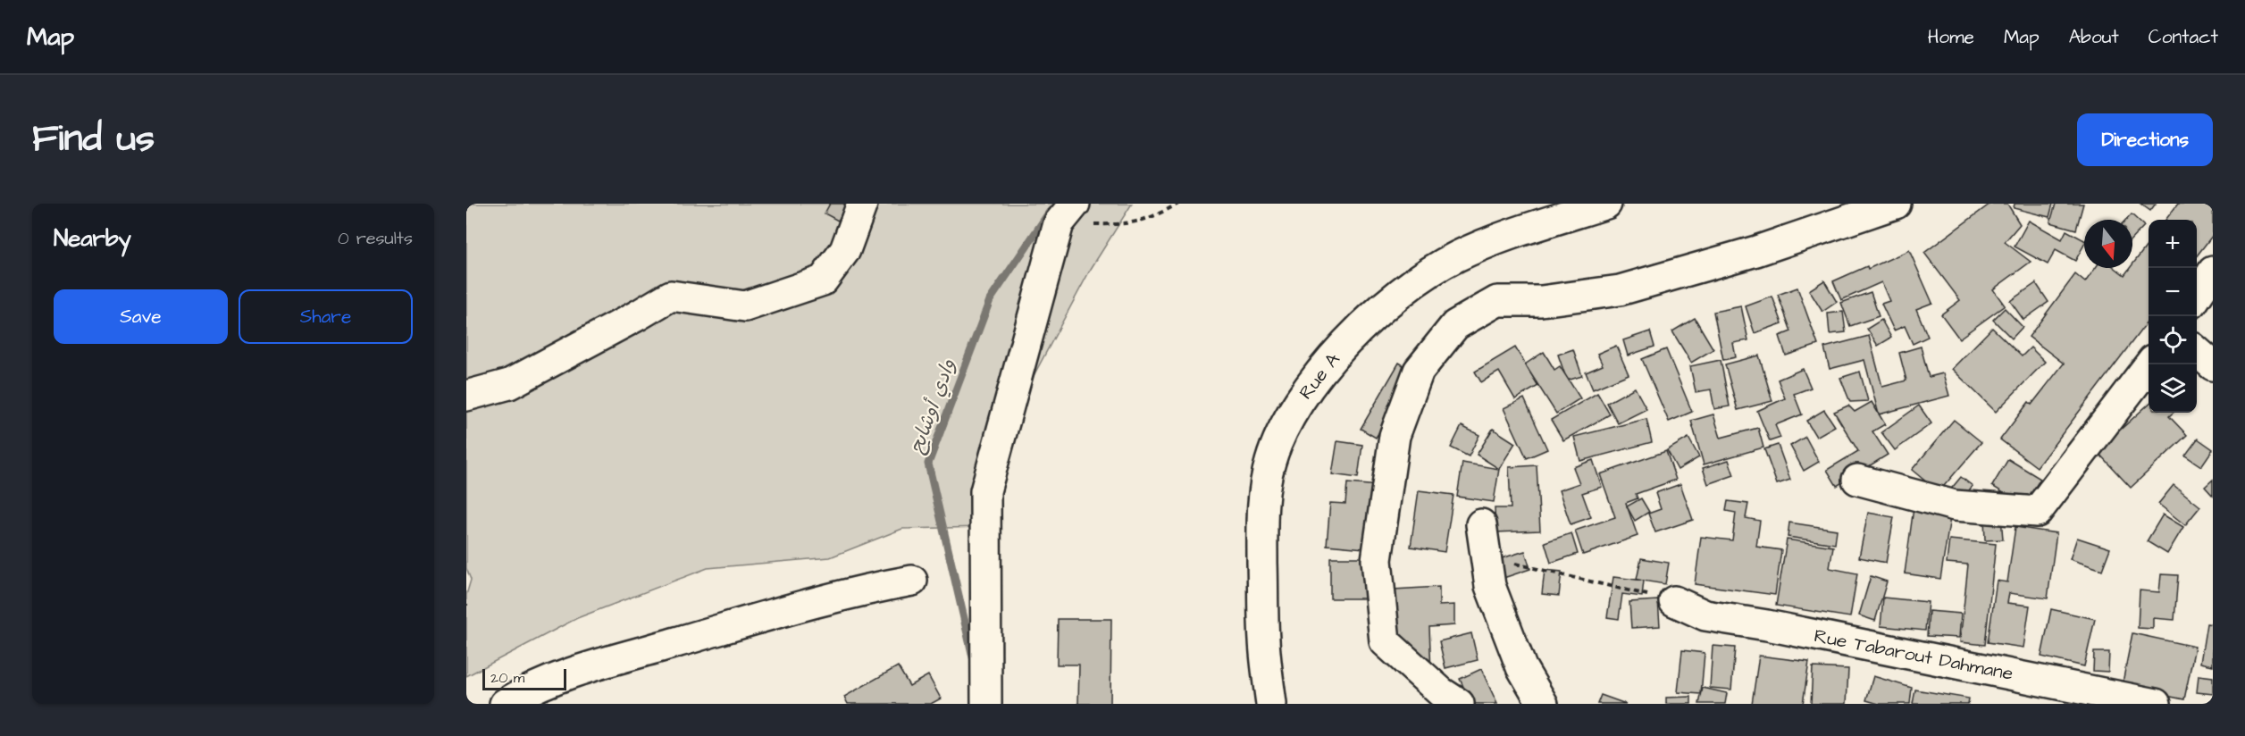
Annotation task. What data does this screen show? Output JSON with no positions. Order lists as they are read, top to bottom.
{
  "streets": {
    "street": ["Rue A", "Rue Tabarout Dahmane"]
  },
  "water": ["وادي أوشايح"],
  "scale_bar": "20 m",
  "north": "bottom",
  "page": {
    "header": "Map",
    "nav": [
      "Home",
      "Map",
      "About",
      "Contact"
    ],
    "title": "Find us",
    "buttons": [
      "Directions",
      ["Save", "Share"]
    ],
    "heading": ["Nearby", "0 results"],
    "map_buttons": ["+", "−"],
    "scale": "20 m"
  }
}
